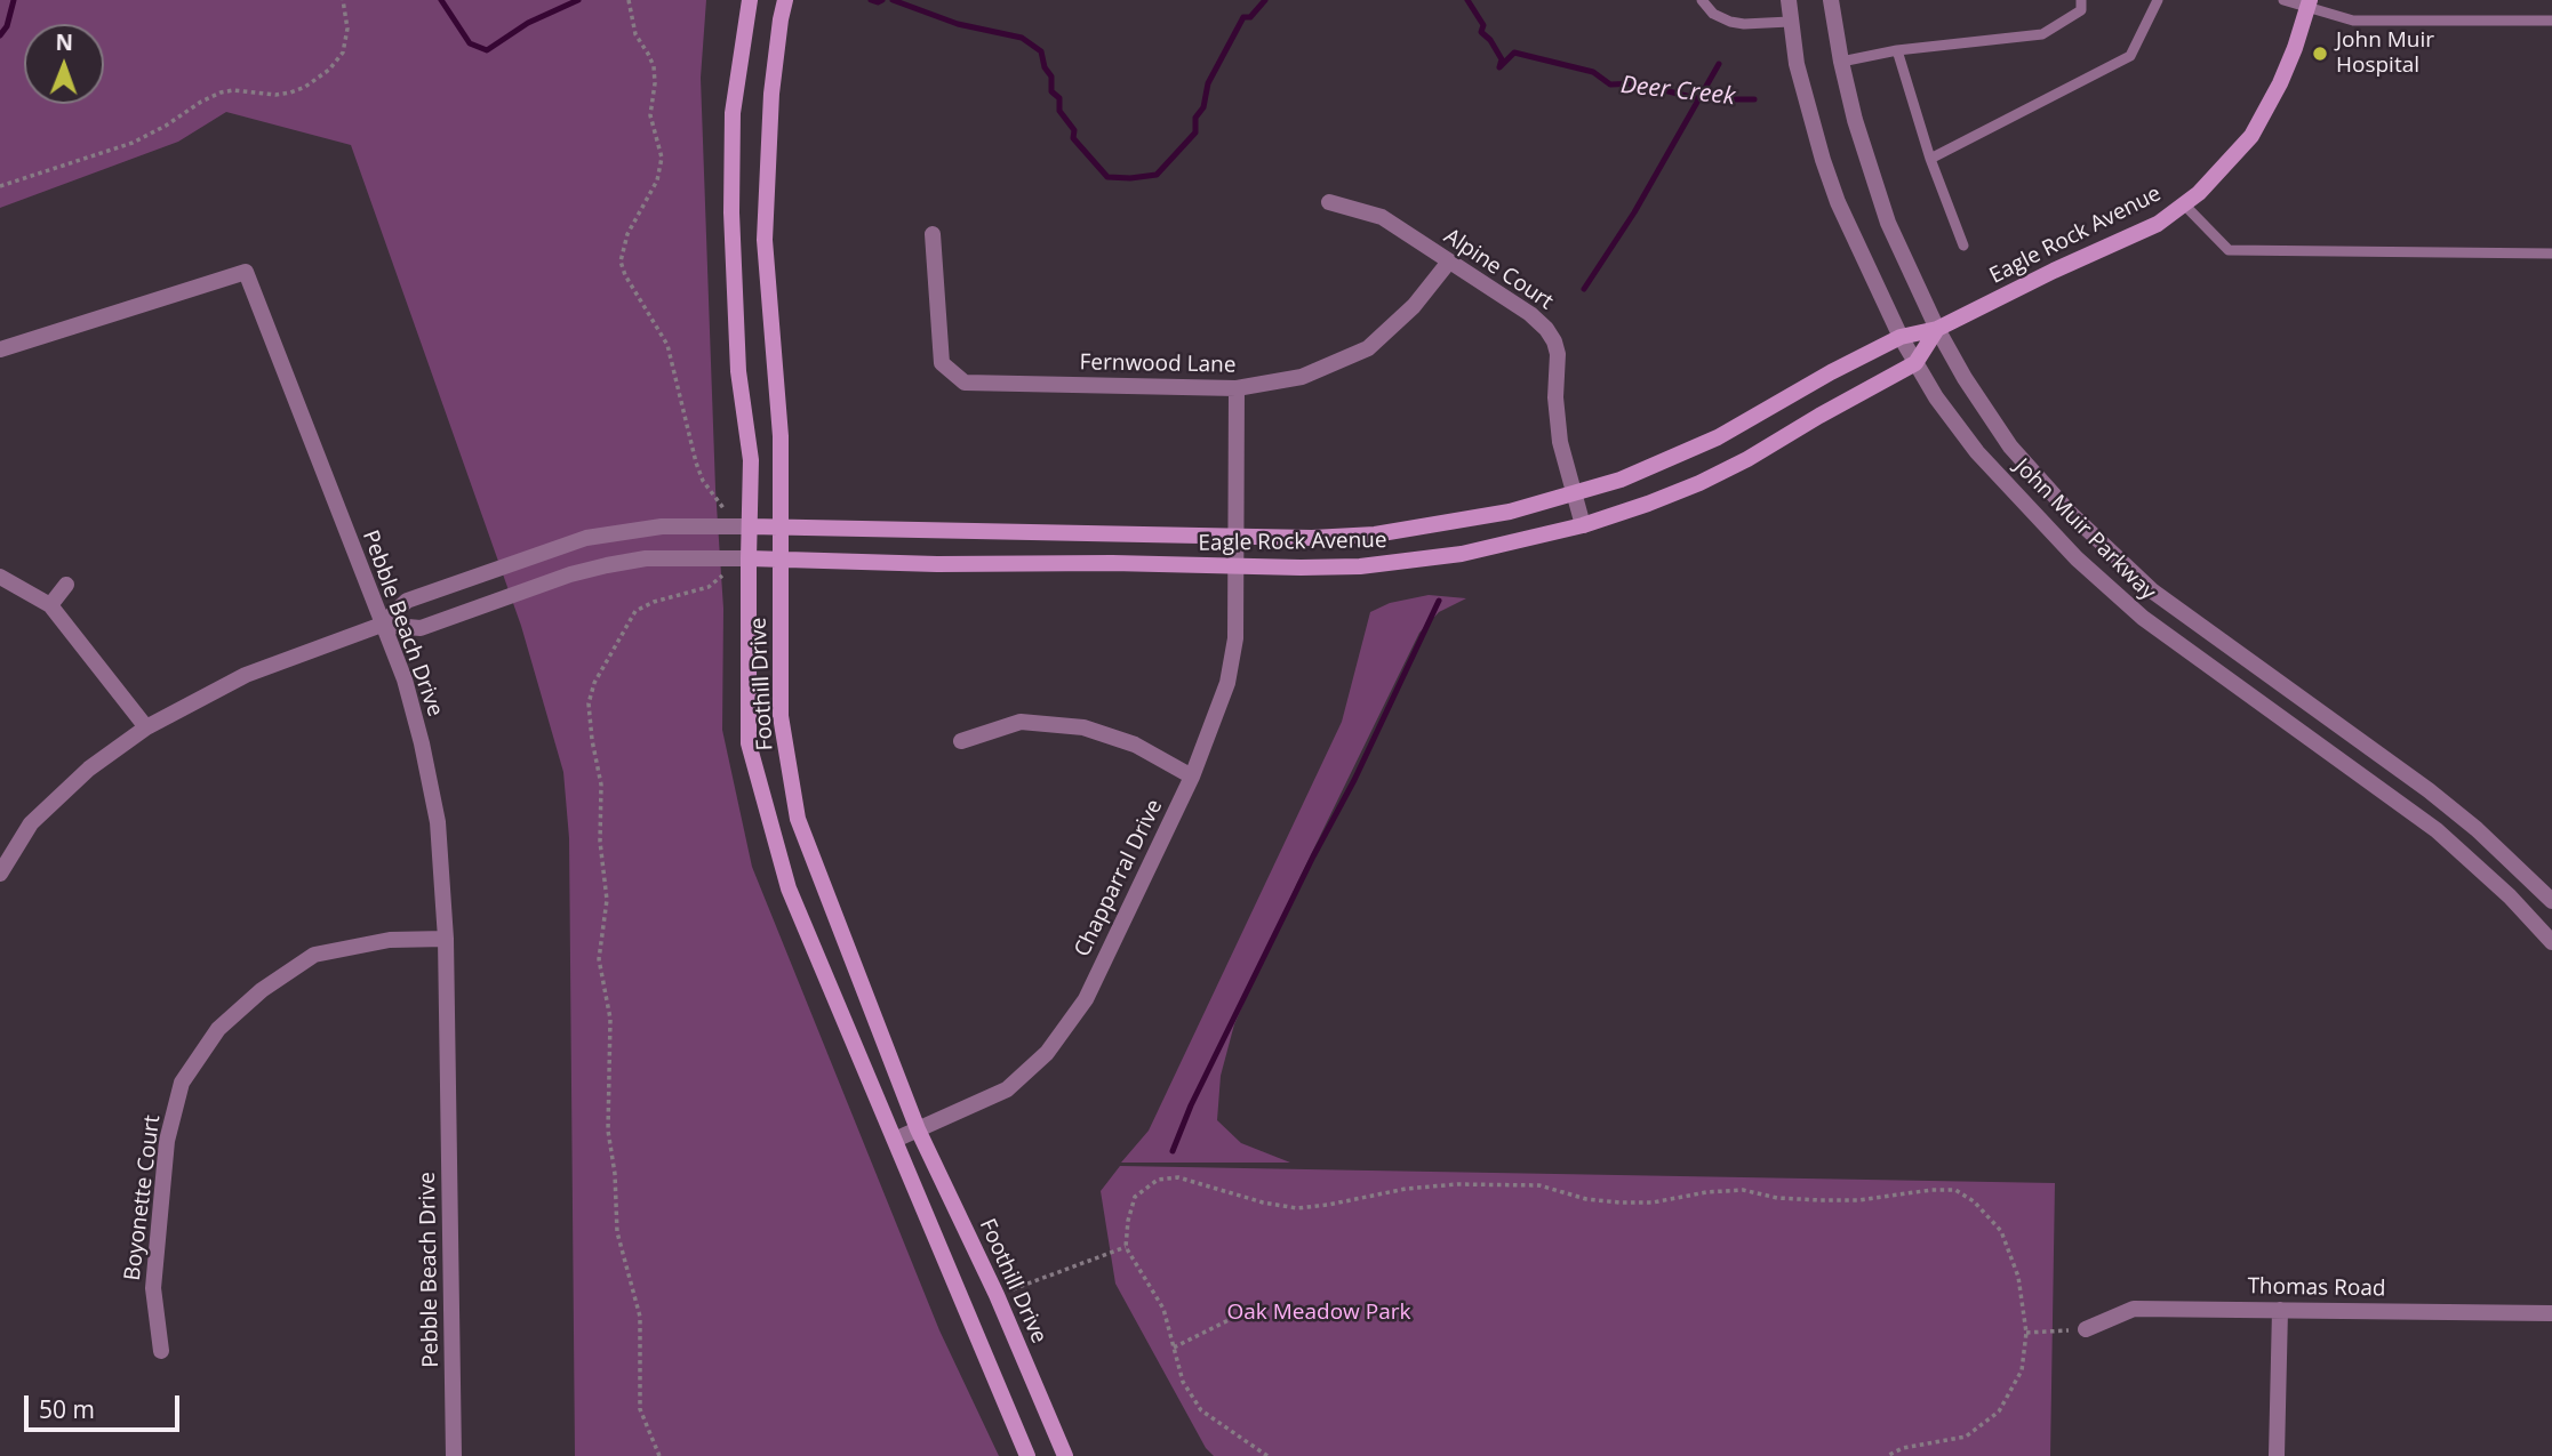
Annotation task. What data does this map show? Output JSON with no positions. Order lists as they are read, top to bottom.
{
  "streets": {
    "street": [
      "Eagle Rock Avenue",
      "Alpine Court",
      "Fernwood Lane",
      "John Muir Parkway",
      "Pebble Beach Drive",
      "Foothill Drive",
      "Chapparral Drive",
      "Boyonette Court",
      "Thomas Road"
    ]
  },
  "crossings": [
    ["Eagle Rock Avenue", "Alpine Court"],
    ["Eagle Rock Avenue", "John Muir Parkway"],
    ["Eagle Rock Avenue", "Foothill Drive"],
    ["Eagle Rock Avenue", "Chapparral Drive"],
    ["Alpine Court", "Fernwood Lane"],
    ["Fernwood Lane", "Chapparral Drive"],
    ["Pebble Beach Drive", "Boyonette Court"],
    ["Foothill Drive", "Chapparral Drive"]
  ],
  "water": ["Deer Creek"],
  "parks": ["Oak Meadow Park"],
  "places": ["John Muir Hospital"],
  "scale_bar": "50 m",
  "north": "top"
}
